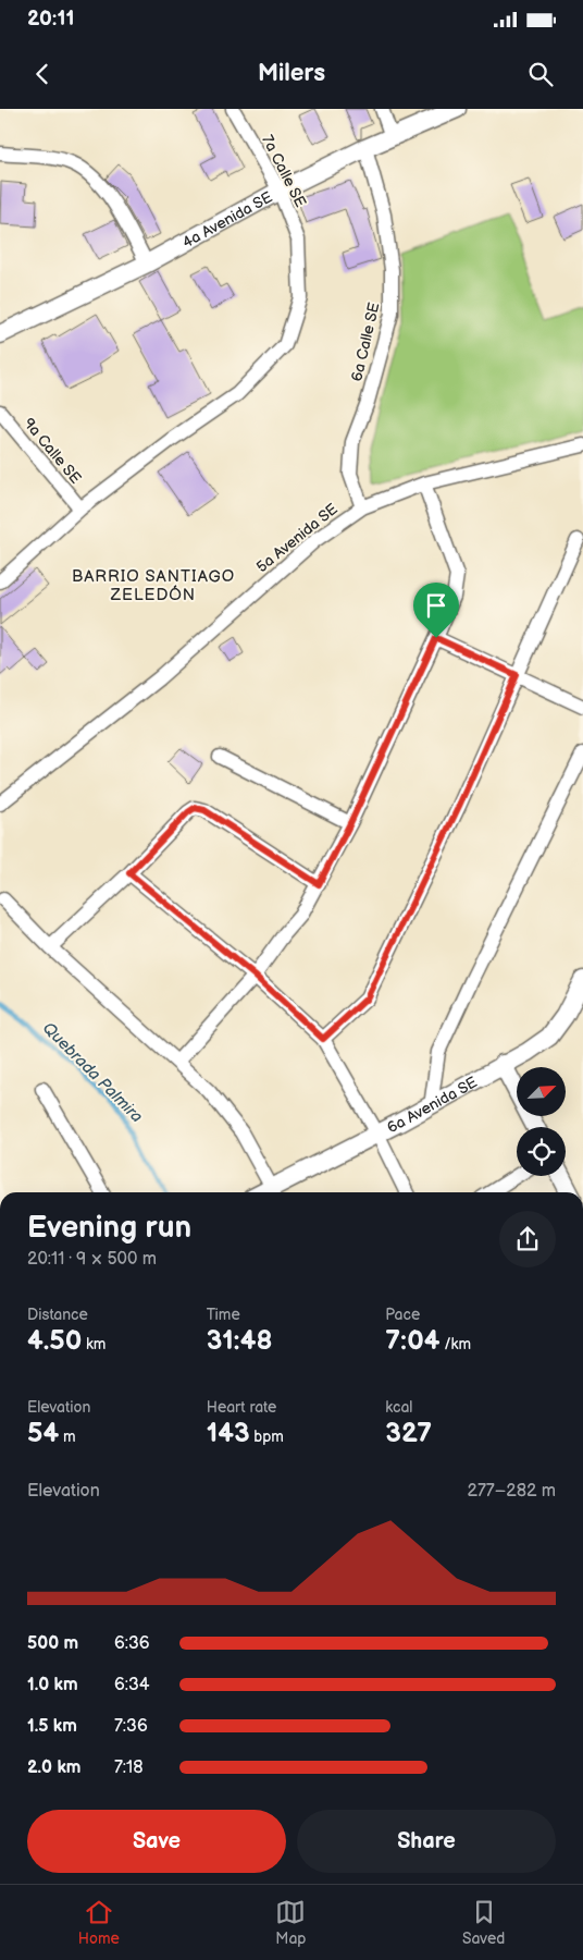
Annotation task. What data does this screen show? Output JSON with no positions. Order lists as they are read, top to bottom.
{
  "streets": {
    "street": [
      "7a Calle SE",
      "4a Avenida SE",
      "6a Calle SE",
      "9a Calle SE",
      "5a Avenida SE",
      "6a Avenida SE"
    ]
  },
  "crossings": [
    ["7a Calle SE", "4a Avenida SE"],
    ["7a Calle SE", "9a Calle SE"],
    ["4a Avenida SE", "6a Calle SE"],
    ["6a Calle SE", "5a Avenida SE"]
  ],
  "districts": ["BARRIO SANTIAGO ZELEDÓN"],
  "water": ["Quebrada Palmira"],
  "north": "top right",
  "page": {
    "status": "20:11",
    "header": "Milers",
    "heading": ["Evening run", "20:11 · 9 × 500 m"],
    "stats": [
      ["Distance", "4.50 km"],
      ["Time", "31:48"],
      ["Pace", "7:04 /km"],
      ["Elevation", "54 m"],
      ["Heart rate", "143 bpm"],
      ["kcal", "327"]
    ],
    "chart": ["Elevation", "277–282 m"],
    "list": [
      {
        "name": "500 m",
        "note": "6:36"
      },
      {
        "name": "1.0 km",
        "note": "6:34"
      },
      {
        "name": "1.5 km",
        "note": "7:36"
      },
      {
        "name": "2.0 km",
        "note": "7:18"
      }
    ],
    "buttons": ["Save", "Share"],
    "tabs": ["Home", "Map", "Saved"]
  }
}
